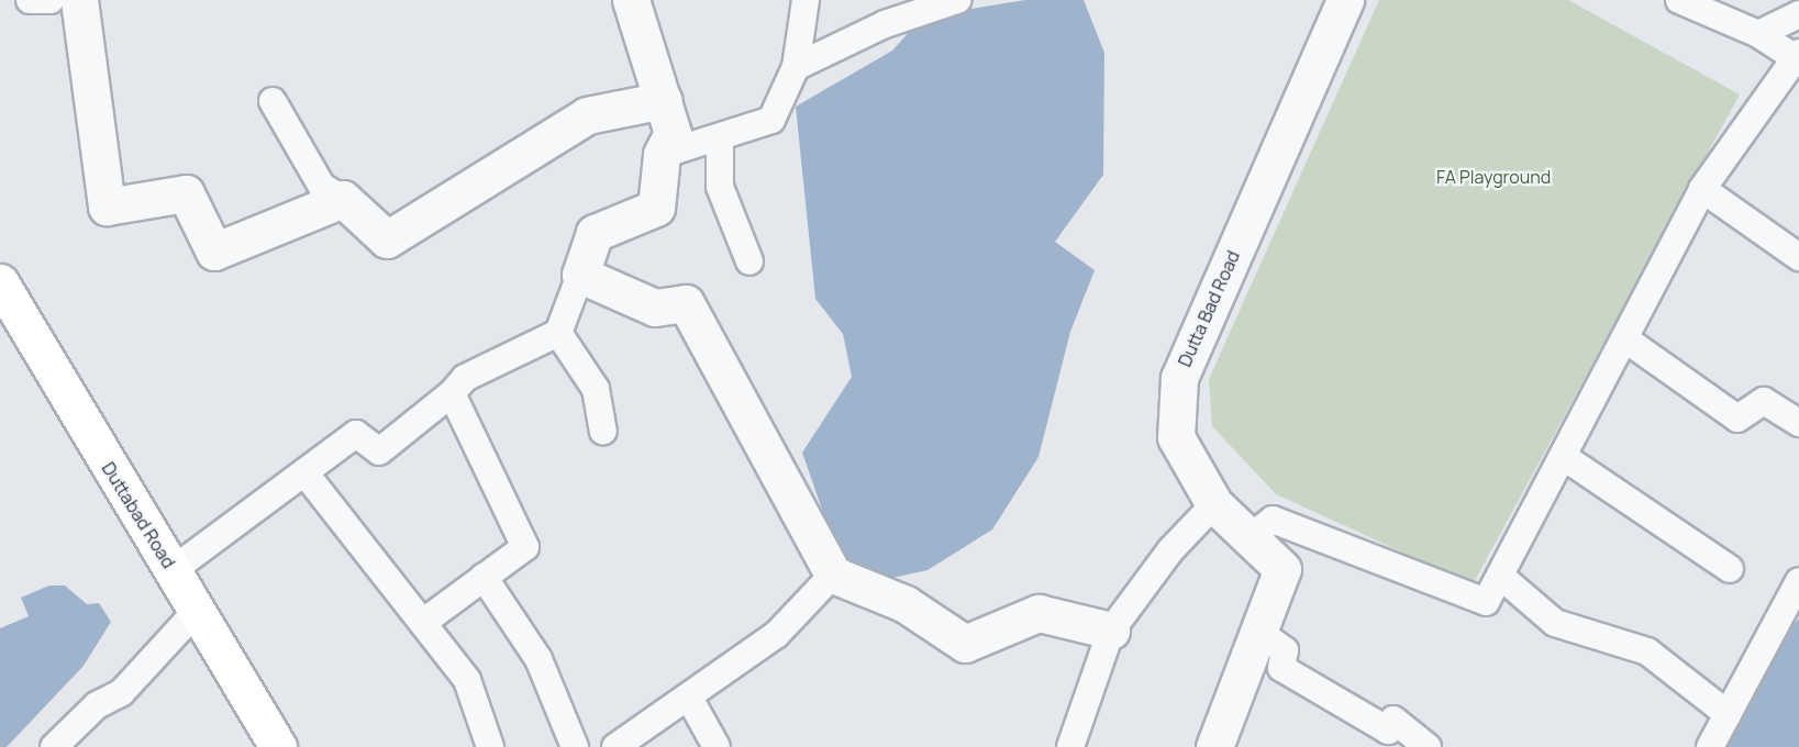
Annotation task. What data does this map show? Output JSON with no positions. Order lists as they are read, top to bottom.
{
  "streets": {
    "main road": ["Duttabad Road"],
    "street": ["Dutta Bad Road"]
  },
  "parks": ["FA Playground"]
}
